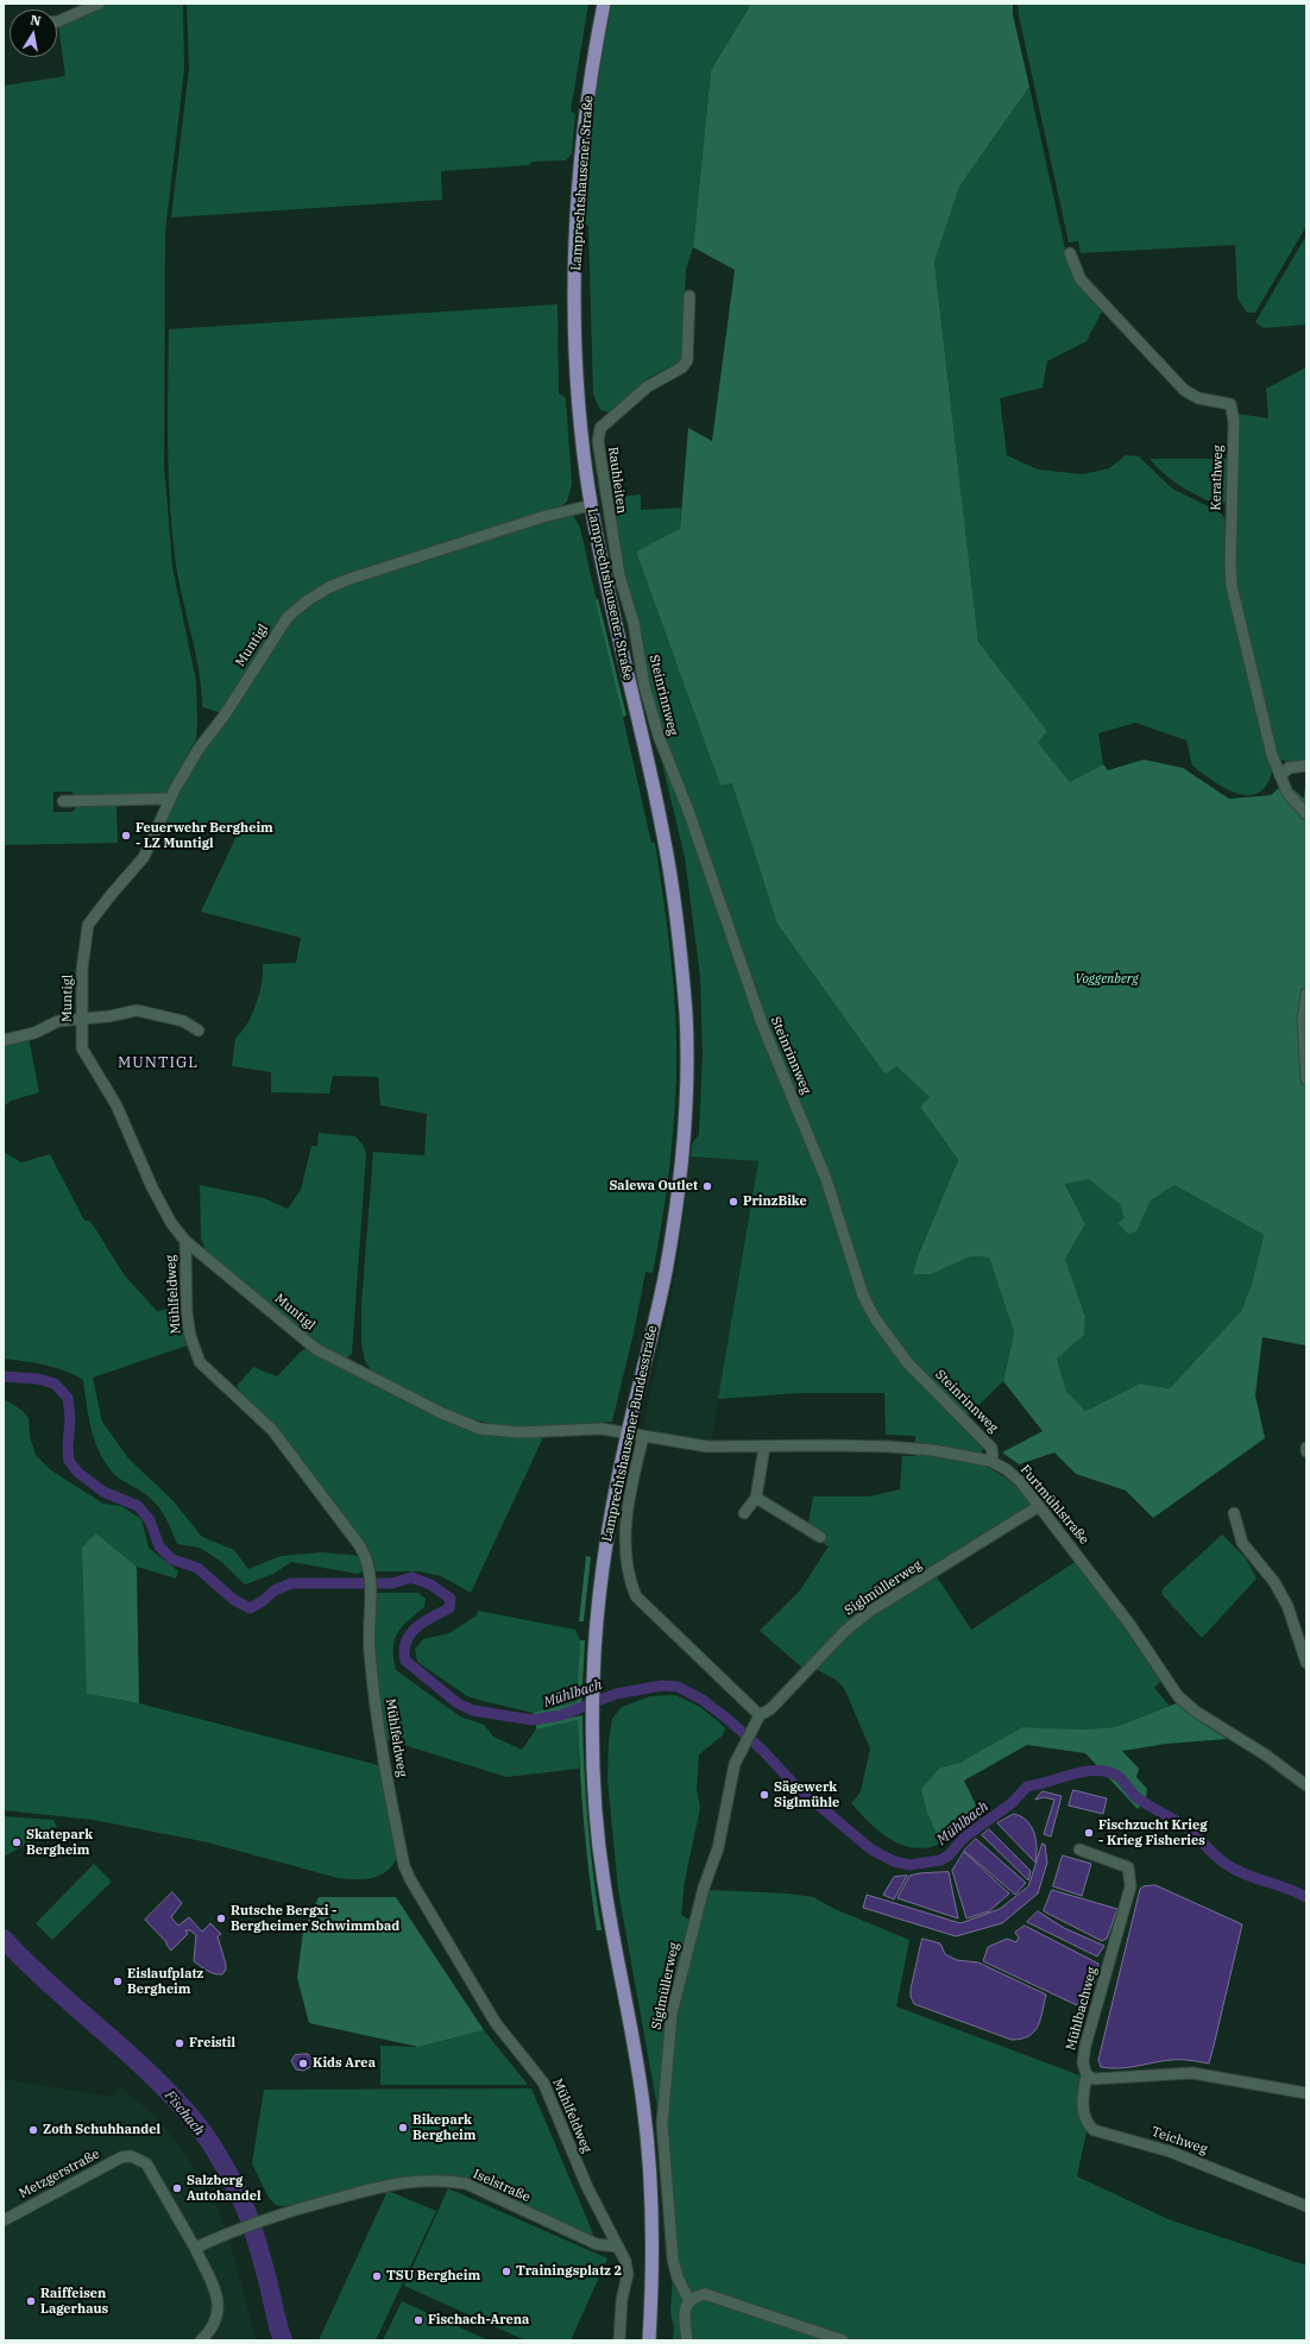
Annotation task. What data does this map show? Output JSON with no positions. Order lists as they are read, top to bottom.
{
  "streets": {
    "main road": ["Lamprechtshausener Straße", "Lamprechtshausener Bundesstraße"],
    "street": [
      "Kerathweg",
      "Rauhleiten",
      "Muntigl",
      "Steinrinnweg",
      "Mühlfeldweg",
      "Furtmühlstraße",
      "Siglmüllerweg",
      "Mühlbachweg",
      "Teichweg",
      "Metzgerstraße",
      "Iselstraße"
    ]
  },
  "crossings": [
    ["Lamprechtshausener Straße", "Muntigl"],
    ["Lamprechtshausener Straße", "Lamprechtshausener Bundesstraße"],
    ["Rauhleiten", "Steinrinnweg"],
    ["Muntigl", "Mühlfeldweg"],
    ["Muntigl", "Lamprechtshausener Bundesstraße"],
    ["Muntigl", "Furtmühlstraße"],
    ["Steinrinnweg", "Furtmühlstraße"],
    ["Mühlfeldweg", "Iselstraße"],
    ["Lamprechtshausener Bundesstraße", "Furtmühlstraße"],
    ["Furtmühlstraße", "Siglmüllerweg"],
    ["Mühlbachweg", "Teichweg"],
    ["Metzgerstraße", "Iselstraße"]
  ],
  "districts": ["MUNTIGL"],
  "water": ["Mühlbach", "Fischach"],
  "parks": ["Voggenberg"],
  "places": [
    "Feuerwehr Bergheim - LZ Muntigl",
    "Salewa Outlet",
    "PrinzBike",
    "Sägewerk Siglmühle",
    "Fischzucht Krieg - Krieg Fisheries",
    "Skatepark Bergheim",
    "Rutsche Bergxi - Bergheimer Schwimmbad",
    "Eislaufplatz Bergheim",
    "Freistil",
    "Kids Area",
    "Bikepark Bergheim",
    "Zoth Schuhhandel",
    "Salzberg Autohandel",
    "Trainingsplatz 2",
    "TSU Bergheim",
    "Raiffeisen Lagerhaus",
    "Fischach-Arena"
  ],
  "north": "top"
}
